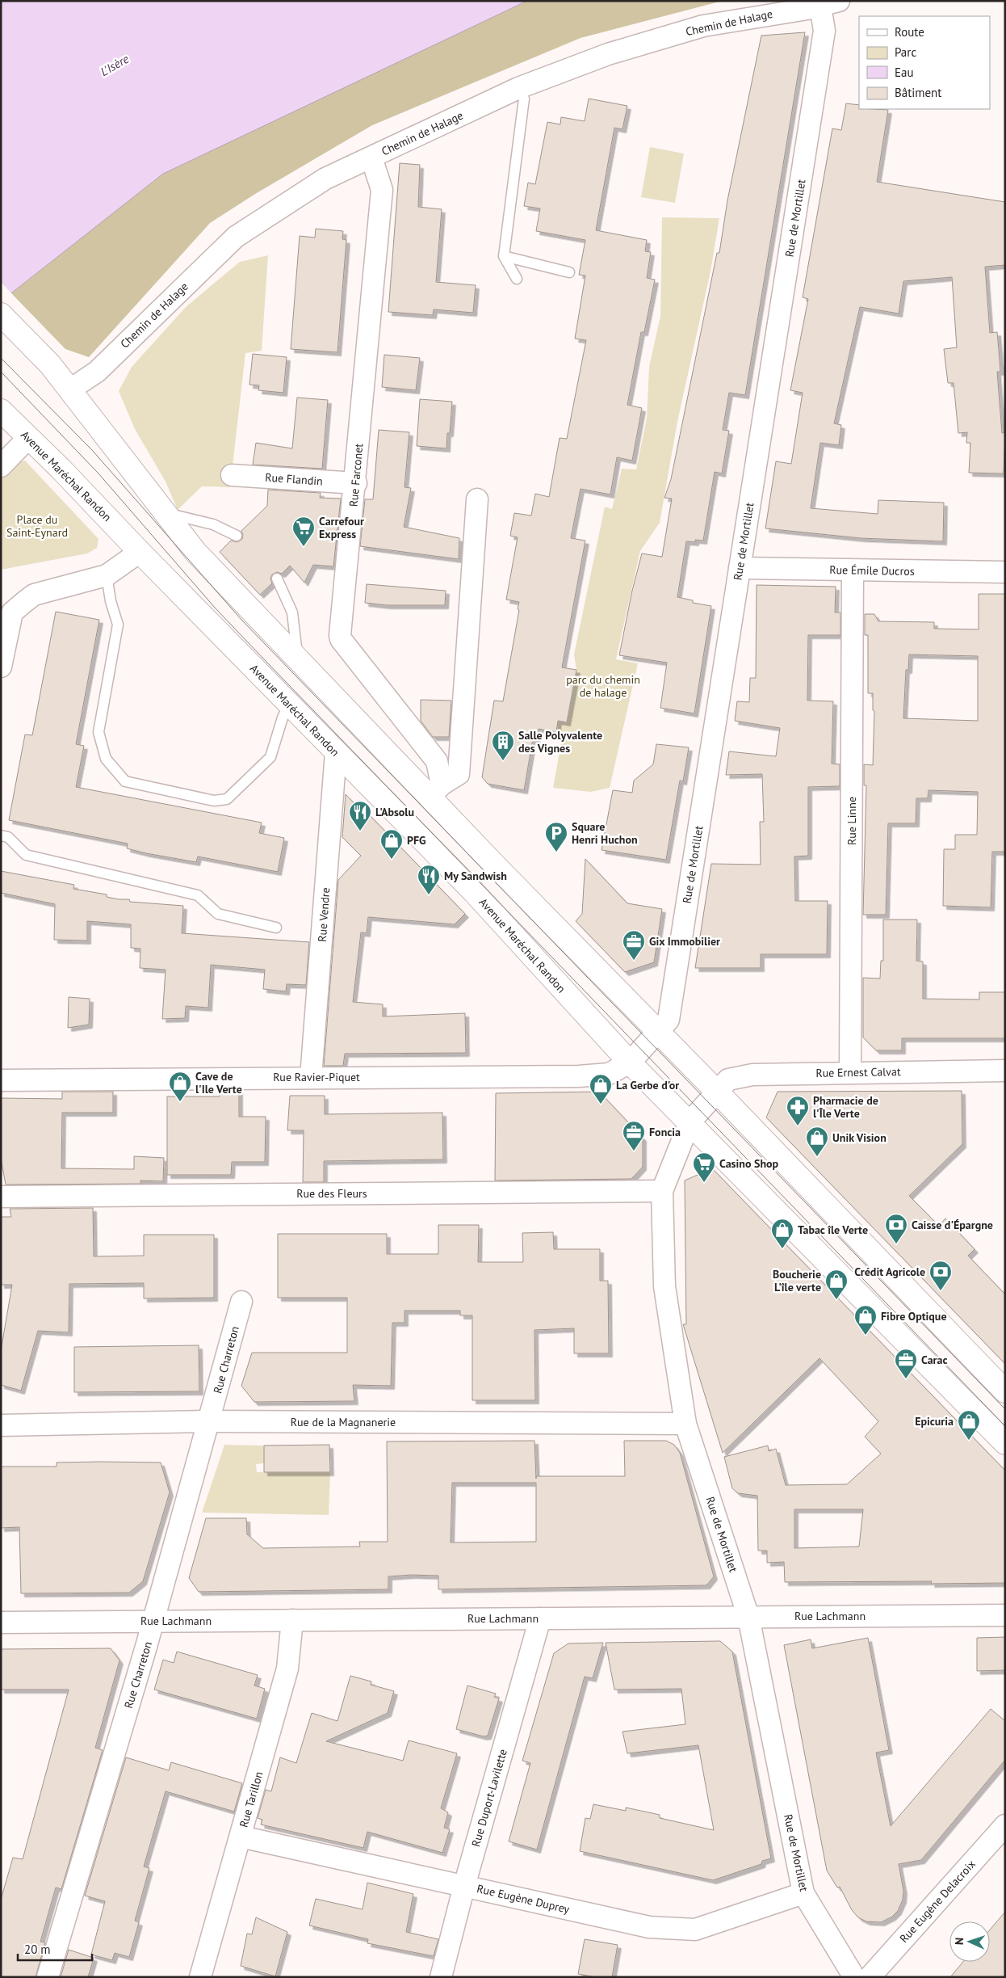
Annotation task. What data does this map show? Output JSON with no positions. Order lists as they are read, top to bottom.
{
  "streets": {
    "street": [
      "Chemin de Halage",
      "Rue de Mortillet",
      "Rue Farconet",
      "Avenue Maréchal Randon",
      "Rue Flandin",
      "Rue Émile Ducros",
      "Rue Linne",
      "Rue Vendre",
      "Rue Ernest Calvat",
      "Rue Ravier-Piquet",
      "Rue des Fleurs",
      "Rue Charreton",
      "Rue de la Magnanerie",
      "Rue Lachmann",
      "Rue Duport-Lavilette",
      "Rue Tarillon",
      "Rue Eugène Duprey",
      "Rue Eugène Delacroix"
    ]
  },
  "crossings": [
    ["Chemin de Halage", "Rue de Mortillet"],
    ["Chemin de Halage", "Rue Farconet"],
    ["Rue de Mortillet", "Avenue Maréchal Randon"],
    ["Rue de Mortillet", "Rue Émile Ducros"],
    ["Rue de Mortillet", "Rue Ernest Calvat"],
    ["Rue de Mortillet", "Rue Ravier-Piquet"],
    ["Rue de Mortillet", "Rue des Fleurs"],
    ["Rue de Mortillet", "Rue de la Magnanerie"],
    ["Rue de Mortillet", "Rue Lachmann"],
    ["Rue de Mortillet", "Rue Eugène Duprey"],
    ["Rue Farconet", "Rue Flandin"],
    ["Avenue Maréchal Randon", "Rue Vendre"],
    ["Avenue Maréchal Randon", "Rue Ravier-Piquet"],
    ["Rue Émile Ducros", "Rue Linne"],
    ["Rue Linne", "Rue Ernest Calvat"],
    ["Rue Vendre", "Rue Ravier-Piquet"],
    ["Rue Charreton", "Rue de la Magnanerie"],
    ["Rue Charreton", "Rue Lachmann"],
    ["Rue Lachmann", "Rue Duport-Lavilette"],
    ["Rue Lachmann", "Rue Tarillon"],
    ["Rue Duport-Lavilette", "Rue Eugène Duprey"],
    ["Rue Tarillon", "Rue Eugène Duprey"]
  ],
  "water": ["L'Isère"],
  "parks": ["Place du Saint-Eynard", "parc du chemin de halage"],
  "places": {
    "supermarket": ["Carrefour Express", "Casino Shop"],
    "building": ["Salle Polyvalente des Vignes"],
    "restaurant": ["L'Absolu", "My Sandwish"],
    "parking": ["Square Henri Huchon"],
    "shop": [
      "PFG",
      "Cave de l'Ile Verte",
      "La Gerbe d'or",
      "Unik Vision",
      "Tabac île Verte",
      "Boucherie L'île verte",
      "Fibre Optique",
      "Epicuria"
    ],
    "office": ["Gix Immobilier", "Foncia", "Carac"],
    "pharmacy": ["Pharmacie de l'Île Verte"],
    "bank": ["Caisse d'Épargne", "Crédit Agricole"]
  },
  "legend": [
    "Route",
    "Parc",
    "Eau",
    "Bâtiment"
  ],
  "scale_bar": "20 m",
  "north": "left"
}
